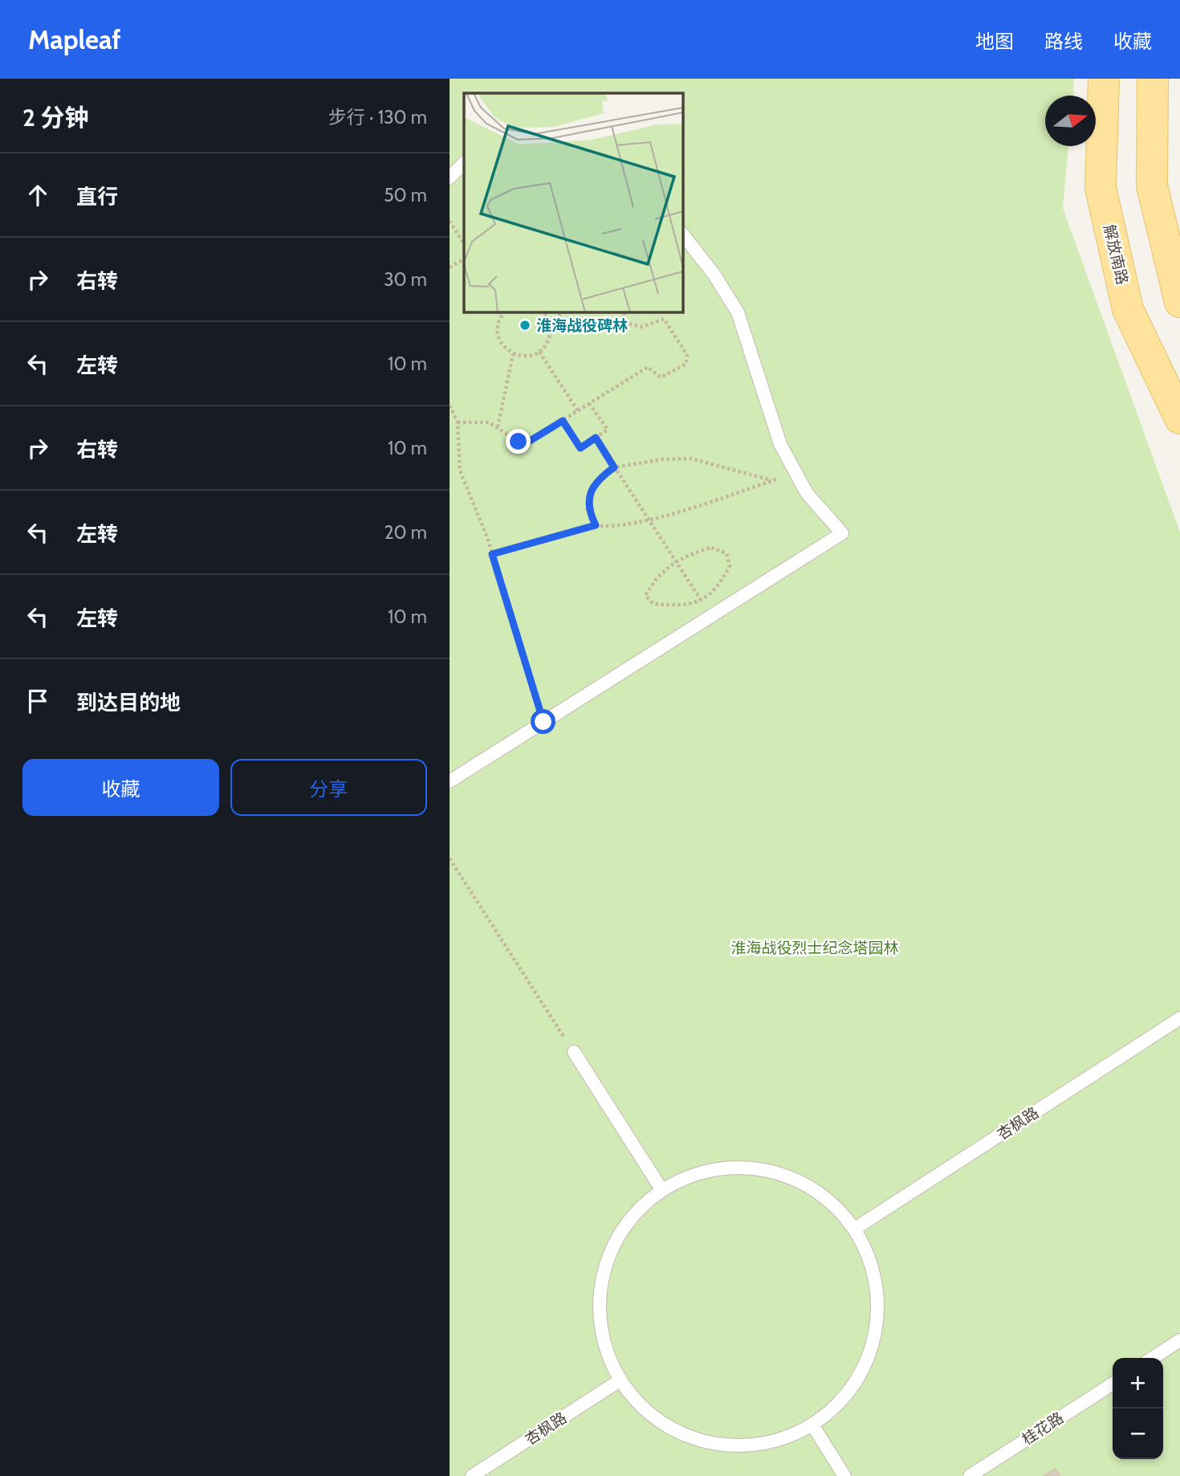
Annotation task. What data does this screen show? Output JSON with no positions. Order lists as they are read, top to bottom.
{
  "streets": {
    "main road": ["解放南路"],
    "lane": ["杏枫路", "桂花路"]
  },
  "parks": ["淮海战役烈士纪念塔园林"],
  "places": ["淮海战役碑林"],
  "north": "right",
  "page": {
    "header": "Mapleaf",
    "nav": ["地图", "路线", "收藏"],
    "heading": ["2 分钟", "步行 · 130 m"],
    "list": [
      ["直行", "50 m"],
      ["右转", "30 m"],
      ["左转", "10 m"],
      ["右转", "10 m"],
      ["左转", "20 m"],
      ["左转", "10 m"],
      "到达目的地"
    ],
    "buttons": ["收藏", "分享"],
    "map_buttons": ["+", "−"]
  }
}
